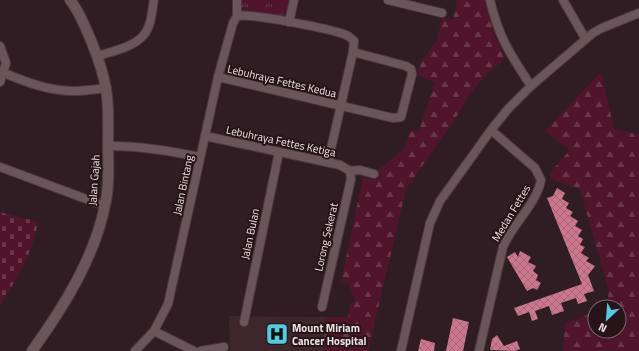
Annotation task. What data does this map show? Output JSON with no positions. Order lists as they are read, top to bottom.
{
  "streets": {
    "street": [
      "Lebuhraya Fettes Kedua",
      "Lebuhraya Fettes Ketiga",
      "Jalan Gajah",
      "Jalan Bintang",
      "Medan Fettes",
      "Jalan Bulan",
      "Lorong Sekerat"
    ]
  },
  "crossings": [
    ["Lebuhraya Fettes Kedua", "Jalan Bintang"],
    ["Lebuhraya Fettes Ketiga", "Jalan Bintang"],
    ["Lebuhraya Fettes Ketiga", "Jalan Bulan"],
    ["Lebuhraya Fettes Ketiga", "Lorong Sekerat"]
  ],
  "places": {
    "hospital": ["Mount Miriam Cancer Hospital"]
  },
  "north": "bottom left"
}
